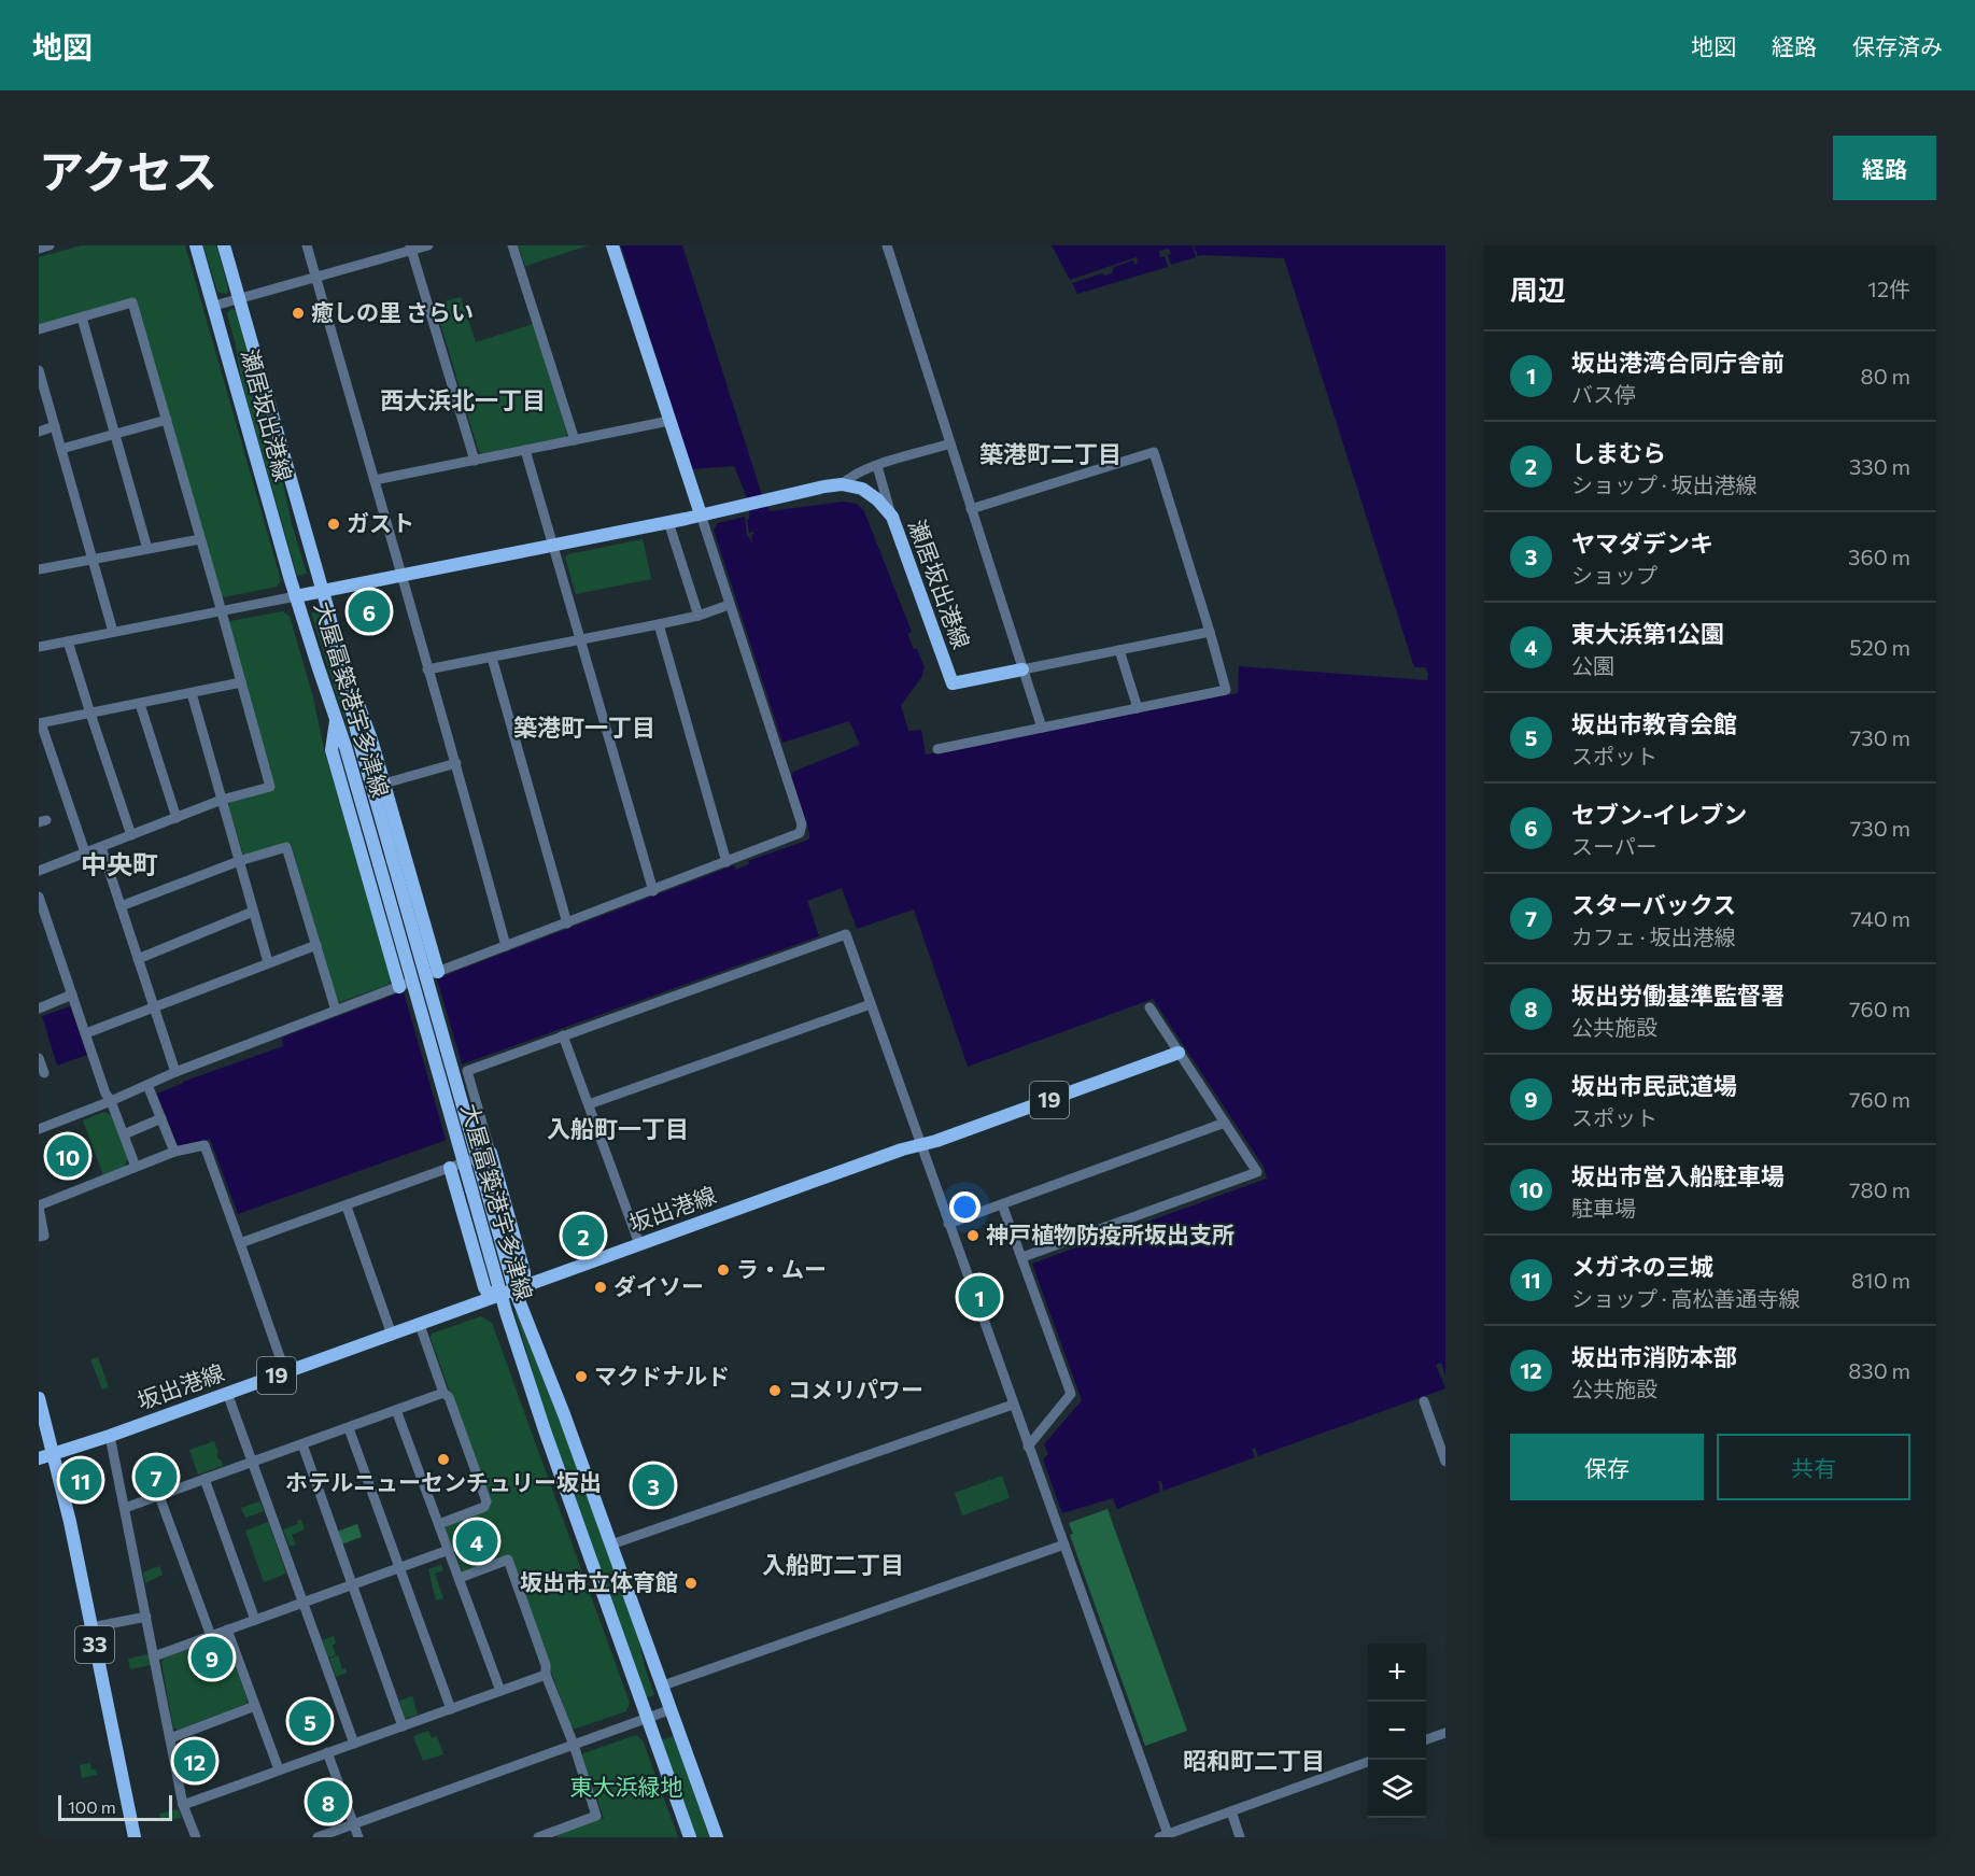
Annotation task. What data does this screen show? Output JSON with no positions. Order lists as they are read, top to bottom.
{
  "streets": {
    "main road": [
      "瀬居坂出港線",
      "大屋冨築港宇多津線",
      "19",
      "坂出港線",
      "33"
    ]
  },
  "crossings": [
    ["瀬居坂出港線", "大屋冨築港宇多津線"],
    ["大屋冨築港宇多津線", "坂出港線"],
    ["坂出港線", "33"]
  ],
  "districts": [
    "西大浜北一丁目",
    "築港町二丁目",
    "築港町一丁目",
    "中央町",
    "入船町一丁目",
    "入船町二丁目",
    "昭和町二丁目"
  ],
  "parks": ["東大浜緑地"],
  "places": [
    "癒しの里 さらい",
    "ガスト",
    "神戸植物防疫所坂出支所",
    "ラ・ムー",
    "ダイソー",
    "マクドナルド",
    "コメリパワー",
    "ホテルニューセンチュリー坂出",
    "坂出市立体育館"
  ],
  "scale_bar": "100 m",
  "page": {
    "header": "地図",
    "nav": ["地図", "経路", "保存済み"],
    "title": "アクセス",
    "buttons": [
      "経路",
      ["保存", "共有"]
    ],
    "heading": ["周辺", "12件"],
    "list": [
      {
        "mark": "1",
        "name": "坂出港湾合同庁舎前",
        "note": "バス停",
        "value": "80 m"
      },
      {
        "mark": "2",
        "name": "しまむら",
        "note": "ショップ · 坂出港線",
        "value": "330 m"
      },
      {
        "mark": "3",
        "name": "ヤマダデンキ",
        "note": "ショップ",
        "value": "360 m"
      },
      {
        "mark": "4",
        "name": "東大浜第1公園",
        "note": "公園",
        "value": "520 m"
      },
      {
        "mark": "5",
        "name": "坂出市教育会館",
        "note": "スポット",
        "value": "730 m"
      },
      {
        "mark": "6",
        "name": "セブン-イレブン",
        "note": "スーパー",
        "value": "730 m"
      },
      {
        "mark": "7",
        "name": "スターバックス",
        "note": "カフェ · 坂出港線",
        "value": "740 m"
      },
      {
        "mark": "8",
        "name": "坂出労働基準監督署",
        "note": "公共施設",
        "value": "760 m"
      },
      {
        "mark": "9",
        "name": "坂出市民武道場",
        "note": "スポット",
        "value": "760 m"
      },
      {
        "mark": "10",
        "name": "坂出市営入船駐車場",
        "note": "駐車場",
        "value": "780 m"
      },
      {
        "mark": "11",
        "name": "メガネの三城",
        "note": "ショップ · 高松善通寺線",
        "value": "810 m"
      },
      {
        "mark": "12",
        "name": "坂出市消防本部",
        "note": "公共施設",
        "value": "830 m"
      }
    ],
    "pins": [
      "6",
      "10",
      "2",
      "1",
      "7",
      "11",
      "3",
      "4",
      "9",
      "5",
      "12",
      "8"
    ],
    "map_buttons": ["+", "−"],
    "scale": "100 m"
  }
}
